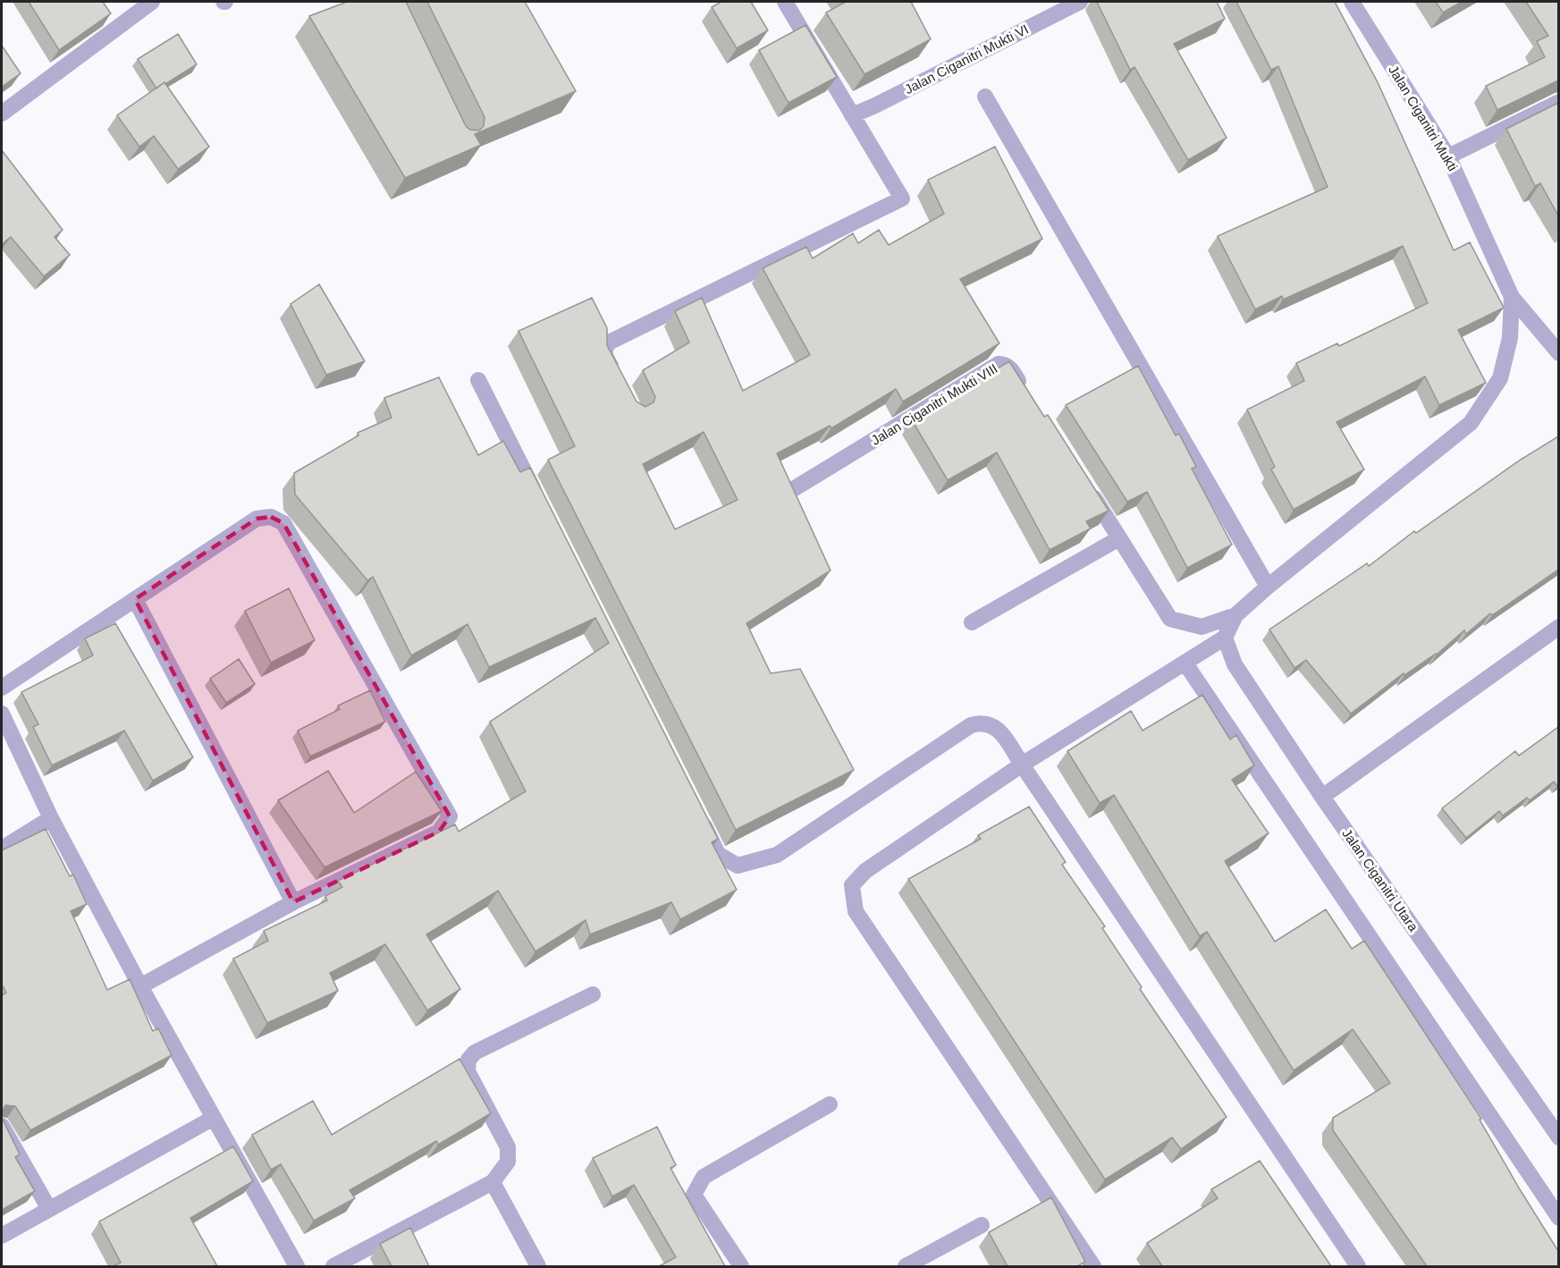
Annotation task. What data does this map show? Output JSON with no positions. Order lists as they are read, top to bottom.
{
  "streets": {
    "street": [
      "Jalan Ciganitri Mukti VI",
      "Jalan Ciganitri Mukti",
      "Jalan Ciganitri Mukti VIII",
      "Jalan Ciganitri Utara"
    ]
  }
}
